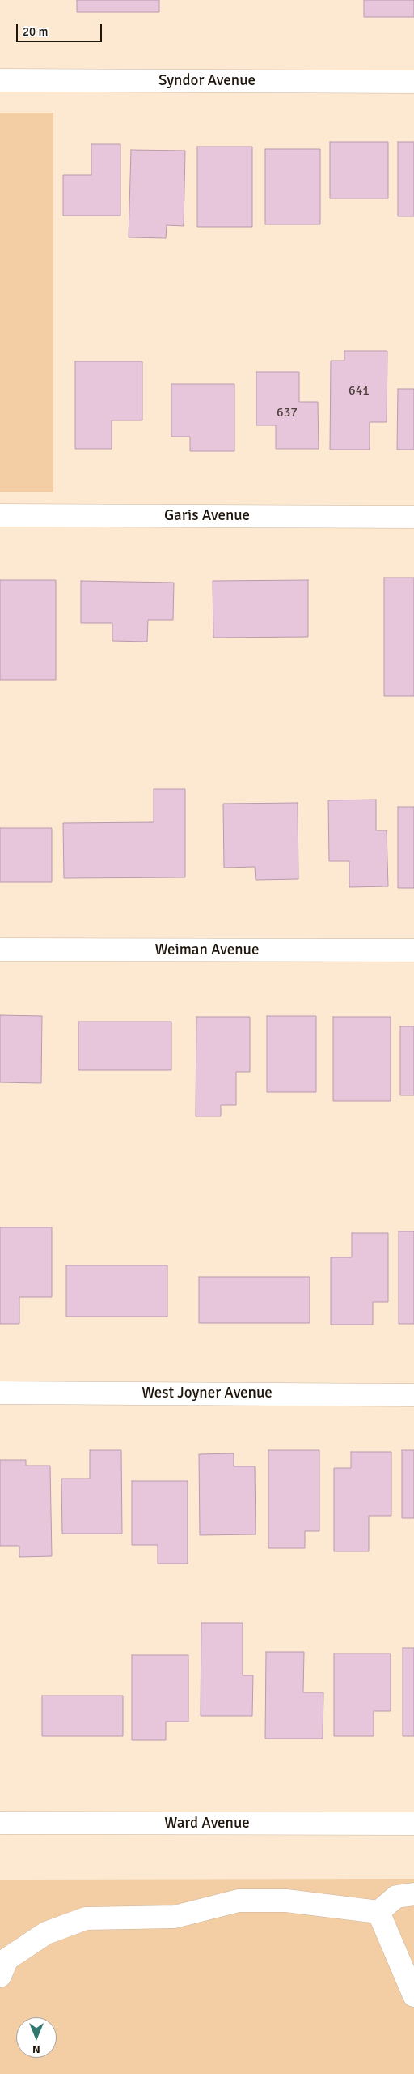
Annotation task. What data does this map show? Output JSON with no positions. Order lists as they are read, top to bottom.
{
  "streets": {
    "street": [
      "Syndor Avenue",
      "Garis Avenue",
      "Weiman Avenue",
      "West Joyner Avenue",
      "Ward Avenue"
    ]
  },
  "house_numbers": ["641", "637"],
  "scale_bar": "20 m",
  "north": "bottom"
}
